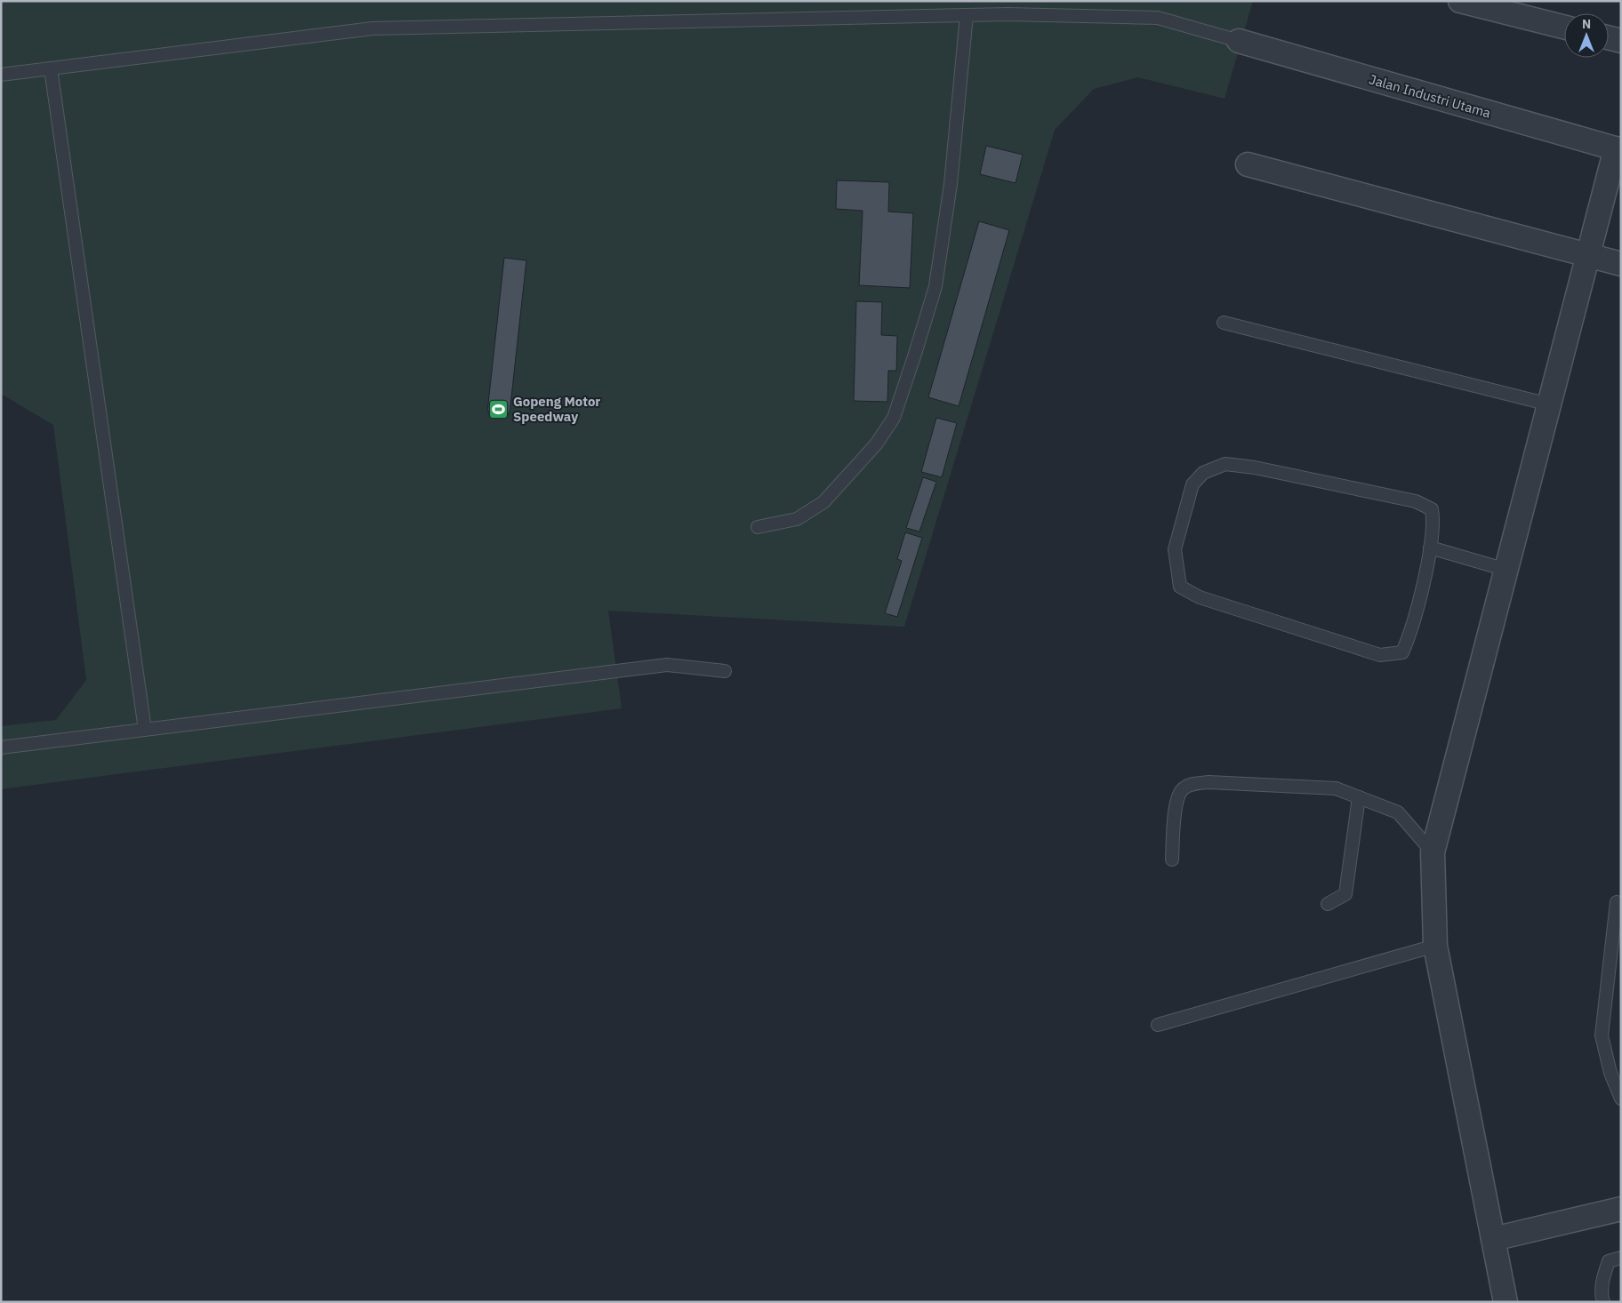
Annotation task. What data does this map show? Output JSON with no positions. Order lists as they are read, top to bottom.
{
  "streets": {
    "street": ["Jalan Industri Utama"]
  },
  "places": {
    "sports": ["Gopeng Motor Speedway"]
  },
  "north": "top"
}
